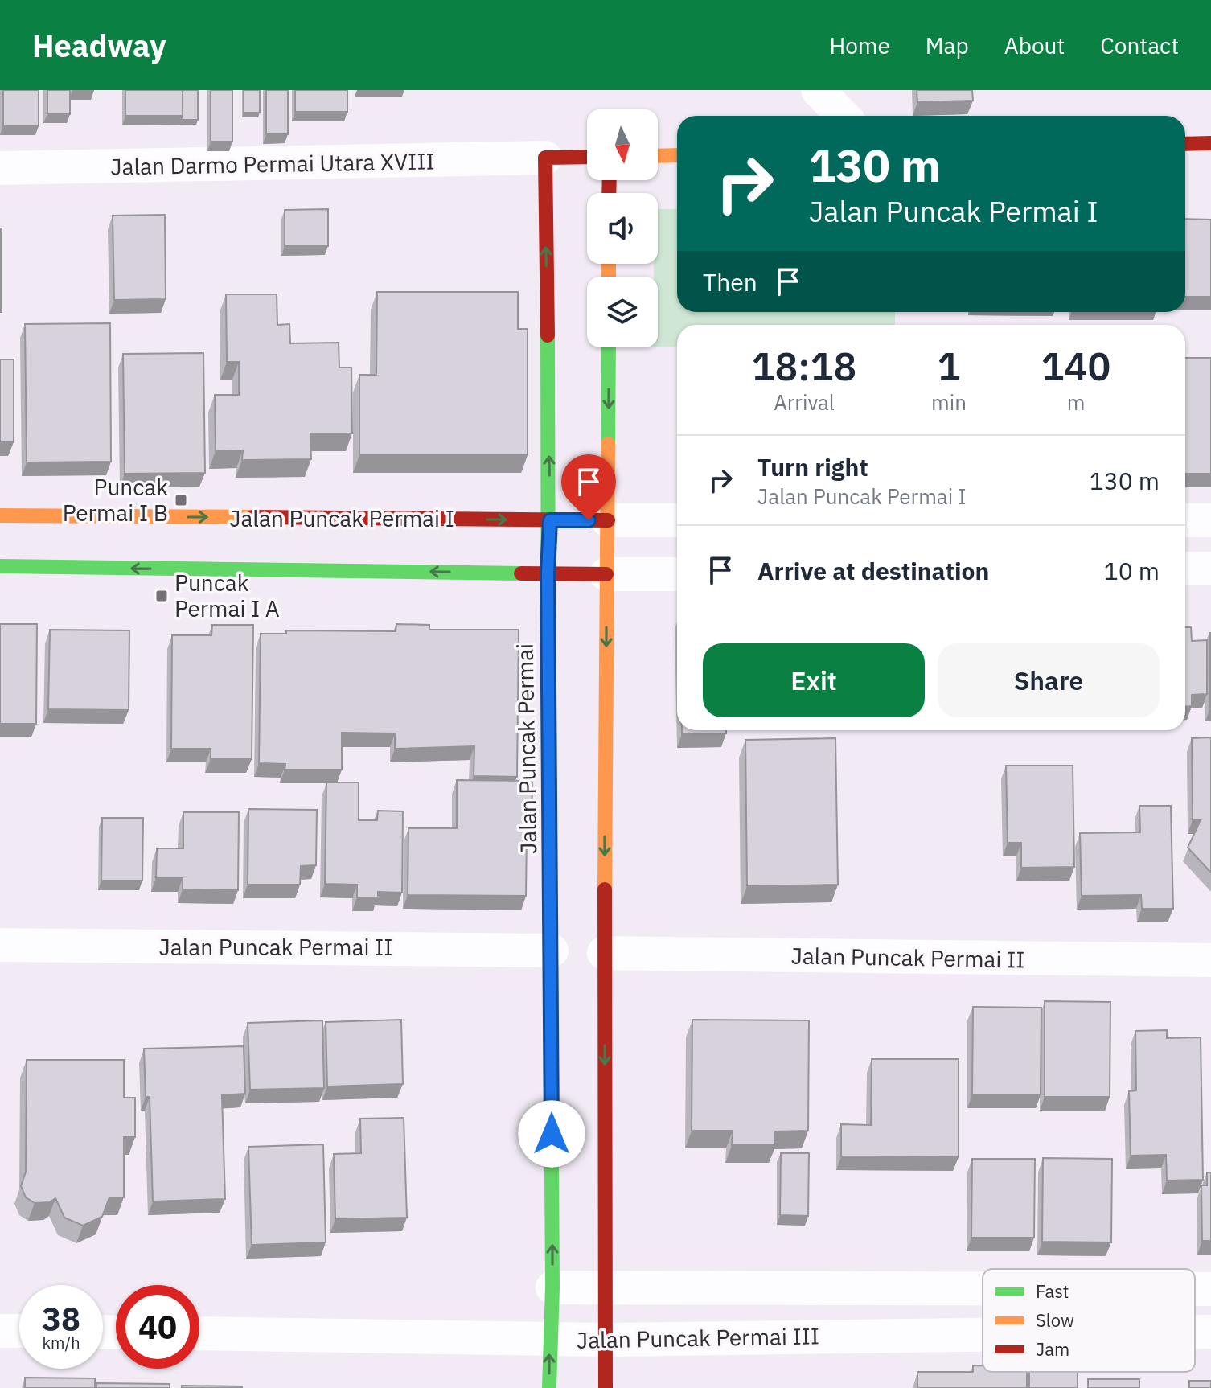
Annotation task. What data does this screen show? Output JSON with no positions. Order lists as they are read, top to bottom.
{
  "streets": {
    "street": [
      "Jalan Darmo Permai Utara XVIII",
      "Jalan Puncak Permai I",
      "Jalan Puncak Permai",
      "Jalan Puncak Permai II",
      "Jalan Puncak Permai III"
    ]
  },
  "crossings": [
    ["Jalan Darmo Permai Utara XVIII", "Jalan Puncak Permai"],
    ["Jalan Puncak Permai I", "Jalan Puncak Permai"],
    ["Jalan Puncak Permai", "Jalan Puncak Permai II"],
    ["Jalan Puncak Permai", "Jalan Puncak Permai III"]
  ],
  "places": {
    "transit": ["Puncak Permai I B", "Puncak Permai I A"]
  },
  "legend": ["Fast", "Slow", "Jam"],
  "north": "bottom",
  "page": {
    "header": "Headway",
    "nav": [
      "Home",
      "Map",
      "About",
      "Contact"
    ],
    "turn": ["130 m", "Jalan Puncak Permai I"],
    "then": "Then",
    "eta": [
      "18:18",
      "Arrival",
      "1",
      "min",
      "140",
      "m"
    ],
    "list": [
      {
        "name": "Turn right",
        "note": "Jalan Puncak Permai I",
        "value": "130 m"
      },
      {
        "name": "Arrive at destination",
        "value": "10 m"
      }
    ],
    "buttons": ["Exit", "Share"],
    "speed": "38 km/h",
    "limit": "40"
  }
}
